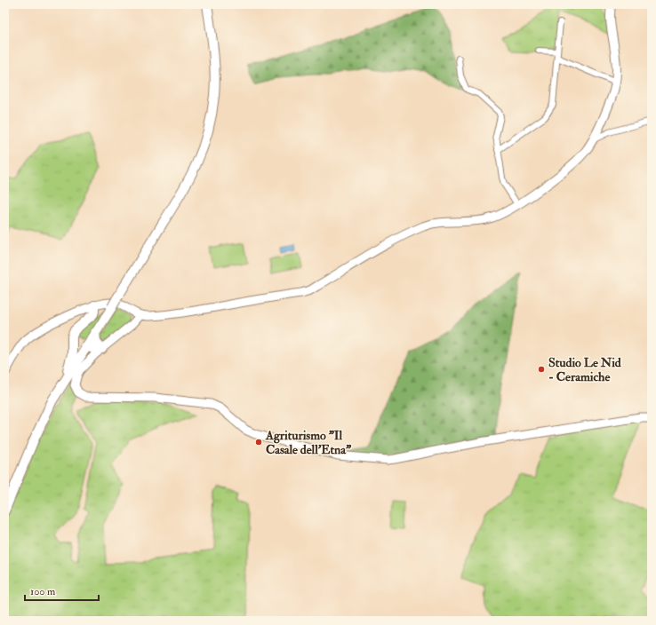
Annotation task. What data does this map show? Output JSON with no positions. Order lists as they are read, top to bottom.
{
  "places": ["Studio Le Nid - Ceramiche", "Agriturismo \"Il Casale dell'Etna\""],
  "scale_bar": "100 m"
}
